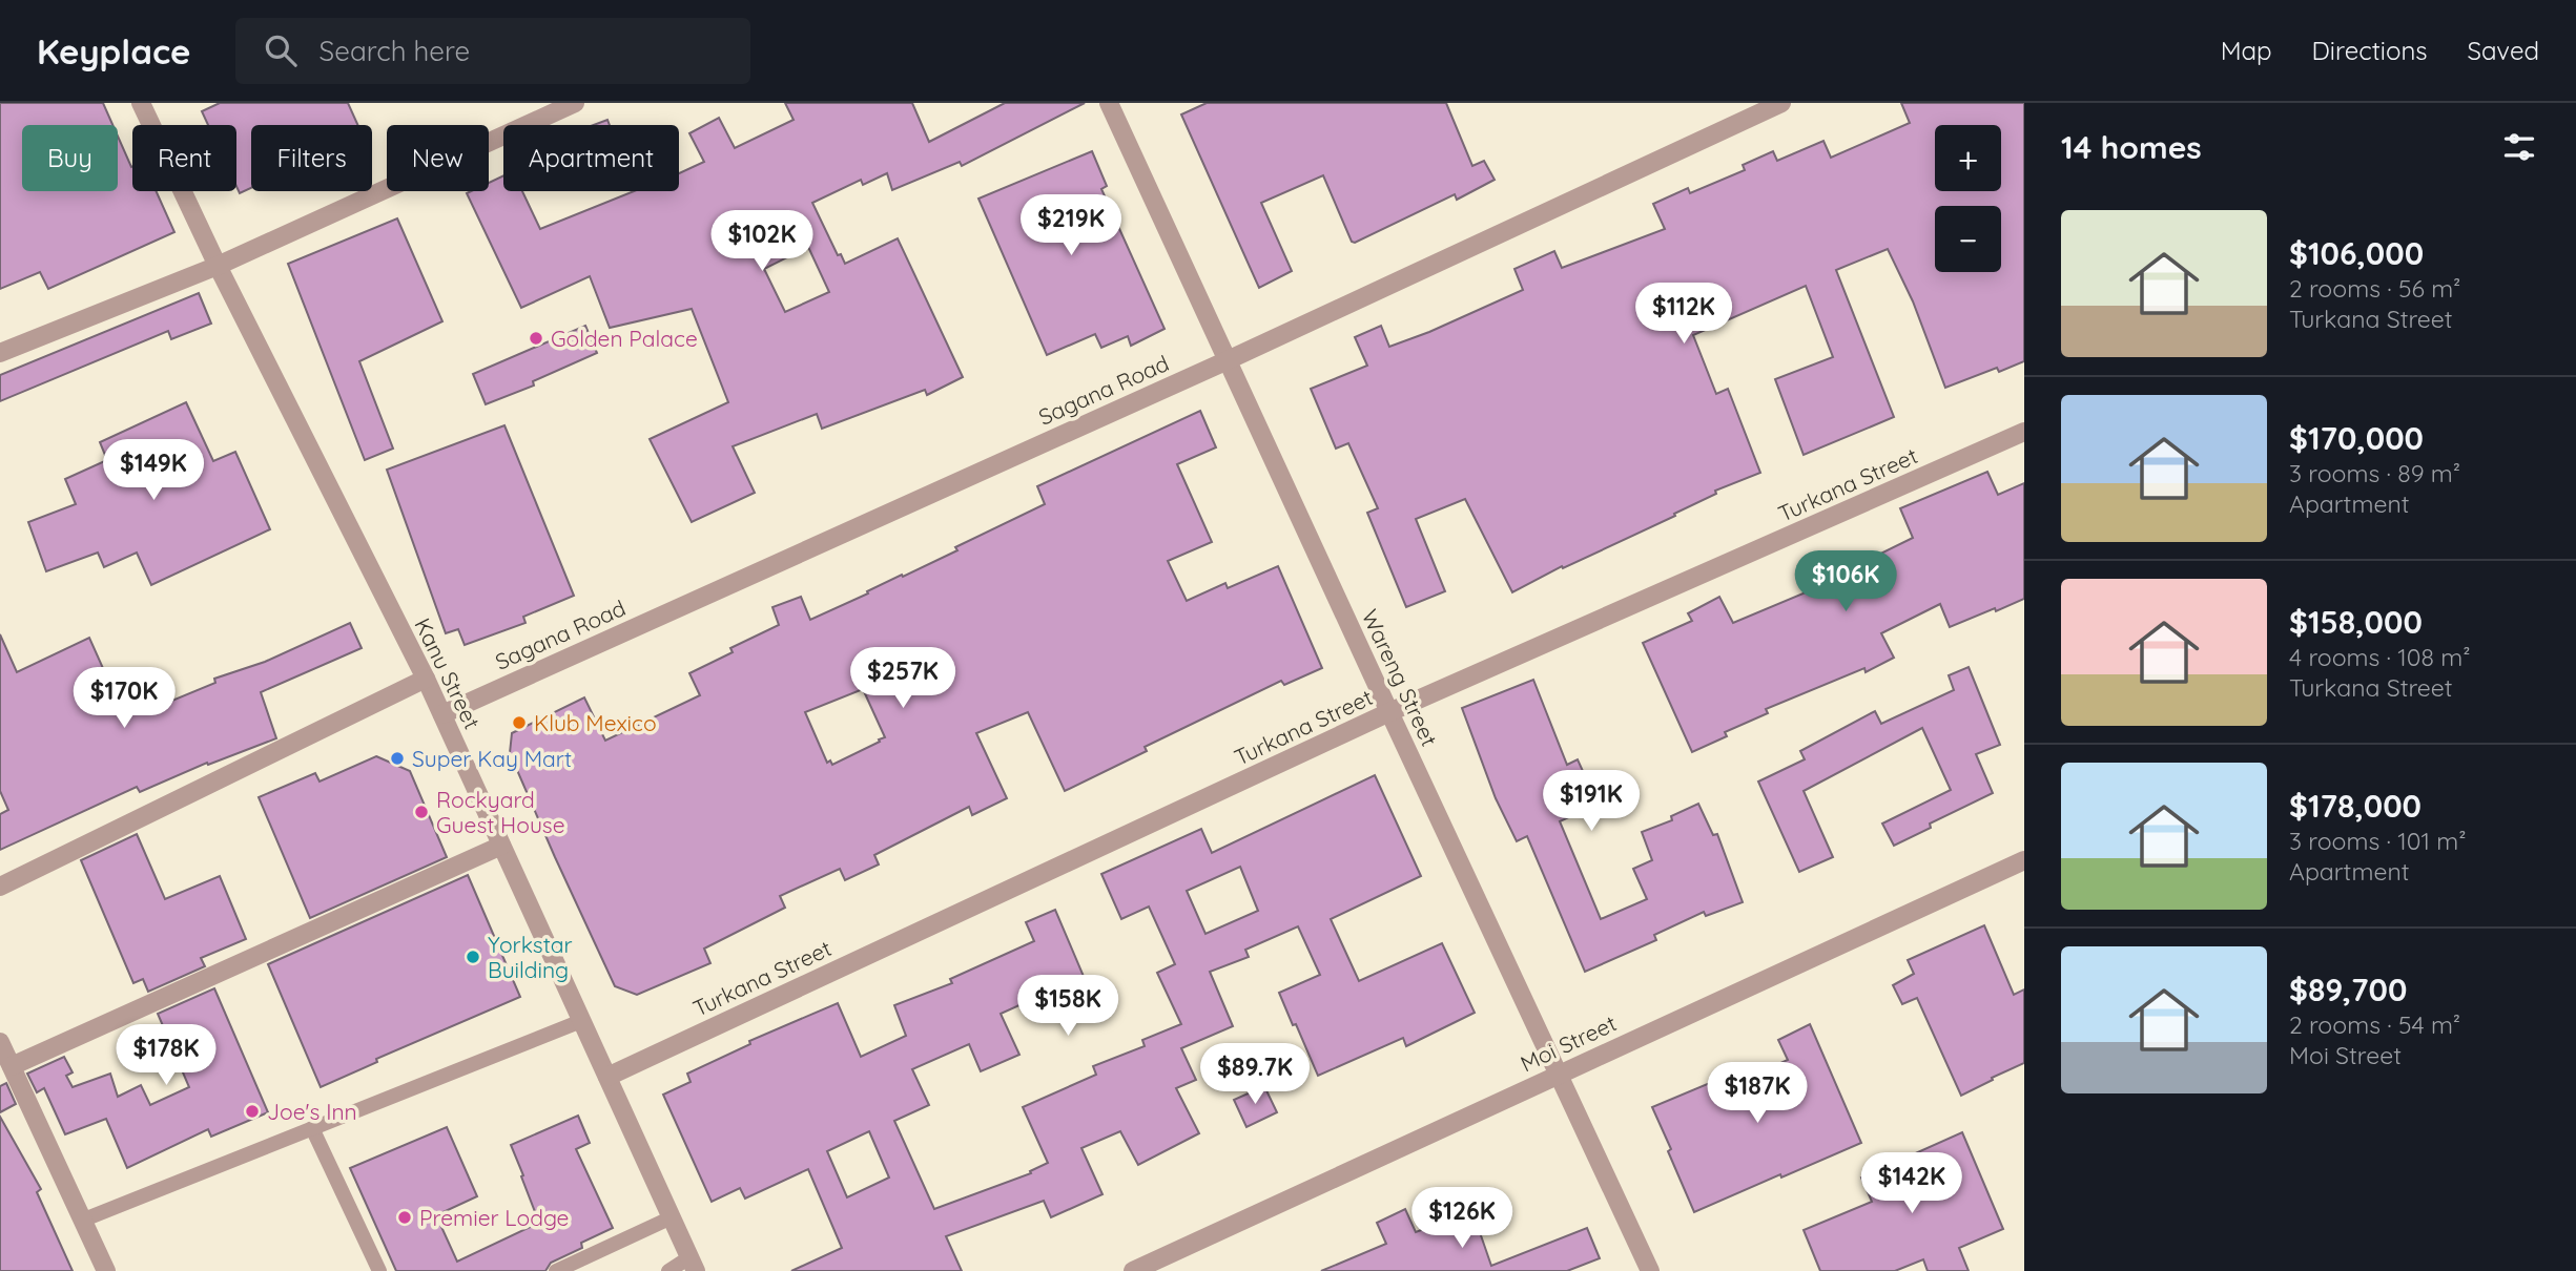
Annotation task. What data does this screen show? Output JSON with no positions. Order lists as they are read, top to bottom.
{
  "streets": {
    "street": [
      "Sagana Road",
      "Turkana Street",
      "Kanu Street",
      "Wareng Street",
      "Moi Street"
    ]
  },
  "crossings": [
    ["Sagana Road", "Kanu Street"],
    ["Sagana Road", "Wareng Street"],
    ["Turkana Street", "Kanu Street"],
    ["Turkana Street", "Wareng Street"],
    ["Wareng Street", "Moi Street"]
  ],
  "places": [
    "Golden Palace",
    "Klub Mexico",
    "Super Kay Mart",
    "Rockyard Guest House",
    "Yorkstar Building",
    "Joe's Inn",
    "Premier Lodge"
  ],
  "page": {
    "header": "Keyplace",
    "search": "Search here",
    "nav": ["Map", "Directions", "Saved"],
    "heading": "14 homes",
    "map_buttons": ["+", "−"],
    "chip": [
      "Buy",
      "Rent",
      "Filters",
      "New",
      "Apartment"
    ],
    "list": [
      {
        "name": "$106,000",
        "note": "2 rooms · 56 m² · Turkana Street"
      },
      {
        "name": "$170,000",
        "note": "3 rooms · 89 m² · Apartment"
      },
      {
        "name": "$158,000",
        "note": "4 rooms · 108 m² · Turkana Street"
      },
      {
        "name": "$178,000",
        "note": "3 rooms · 101 m² · Apartment"
      },
      {
        "name": "$89,700",
        "note": "2 rooms · 54 m² · Moi Street"
      }
    ],
    "price": [
      "$219K",
      "$102K",
      "$112K",
      "$149K",
      "$106K",
      "$257K",
      "$170K",
      "$191K",
      "$158K",
      "$178K",
      "$89.7K",
      "$187K",
      "$142K",
      "$126K"
    ]
  }
}
